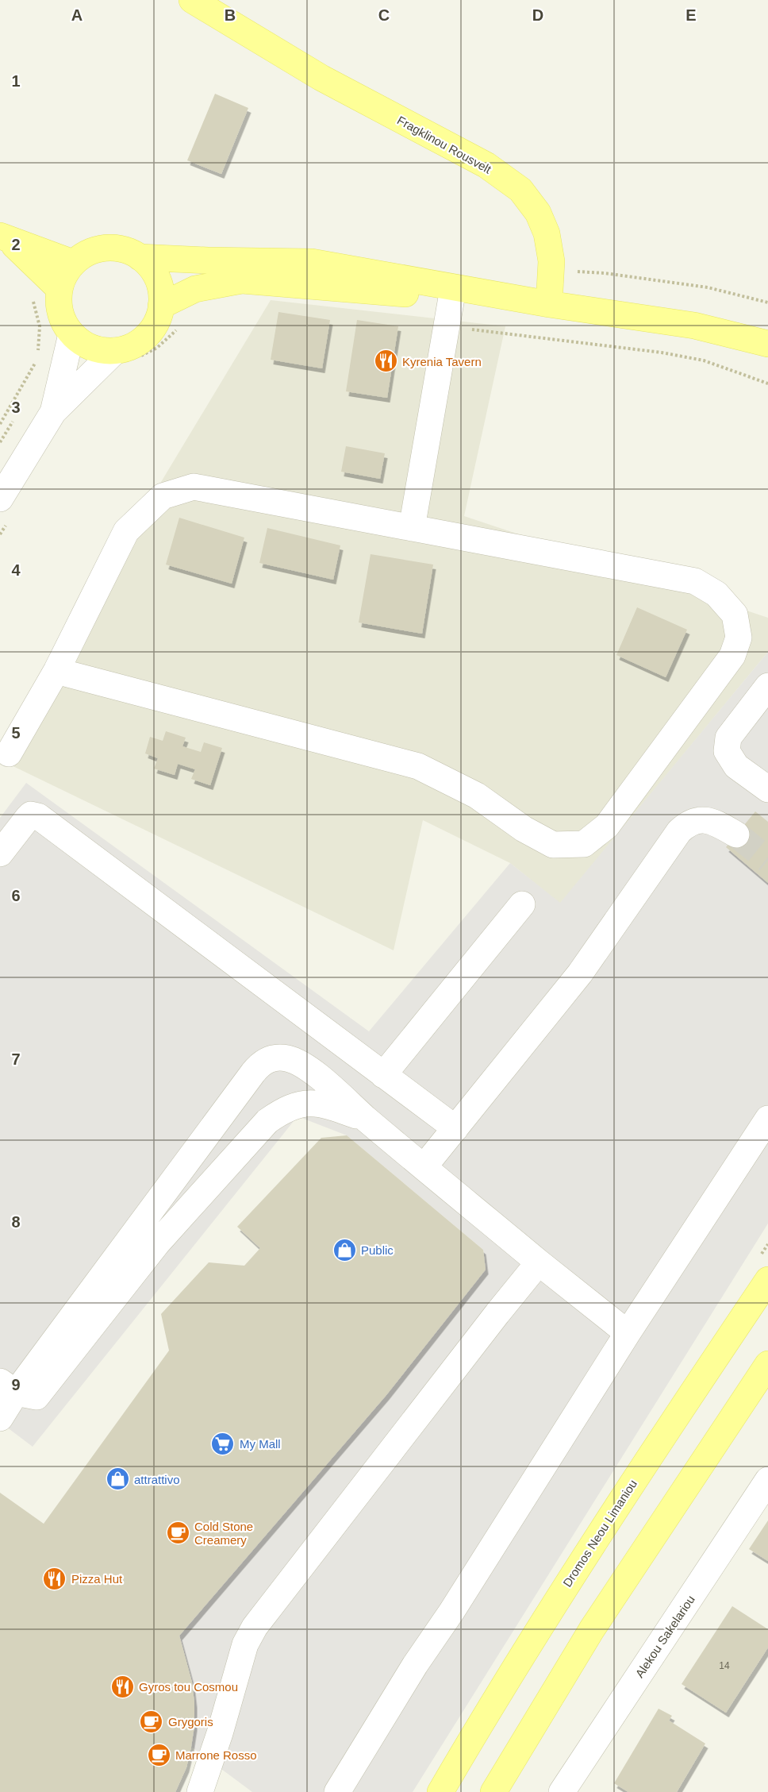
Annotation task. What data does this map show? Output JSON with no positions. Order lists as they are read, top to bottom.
{
  "streets": {
    "main road": ["Fragklinou Rousvelt", "Dromos Neou Limaniou"],
    "street": ["Alekou Sakelariou"]
  },
  "places": {
    "restaurant": ["Kyrenia Tavern", "Pizza Hut", "Gyros tou Cosmou"],
    "shop": ["Public", "attrattivo"],
    "supermarket": ["My Mall"],
    "cafe": ["Cold Stone Creamery", "Grygoris", "Marrone Rosso"]
  },
  "house_numbers": ["14"],
  "grid": {
    "columns": [
      "A",
      "B",
      "C",
      "D",
      "E"
    ],
    "rows": [
      "1",
      "2",
      "3",
      "4",
      "5",
      "6",
      "7",
      "8",
      "9"
    ]
  }
}
